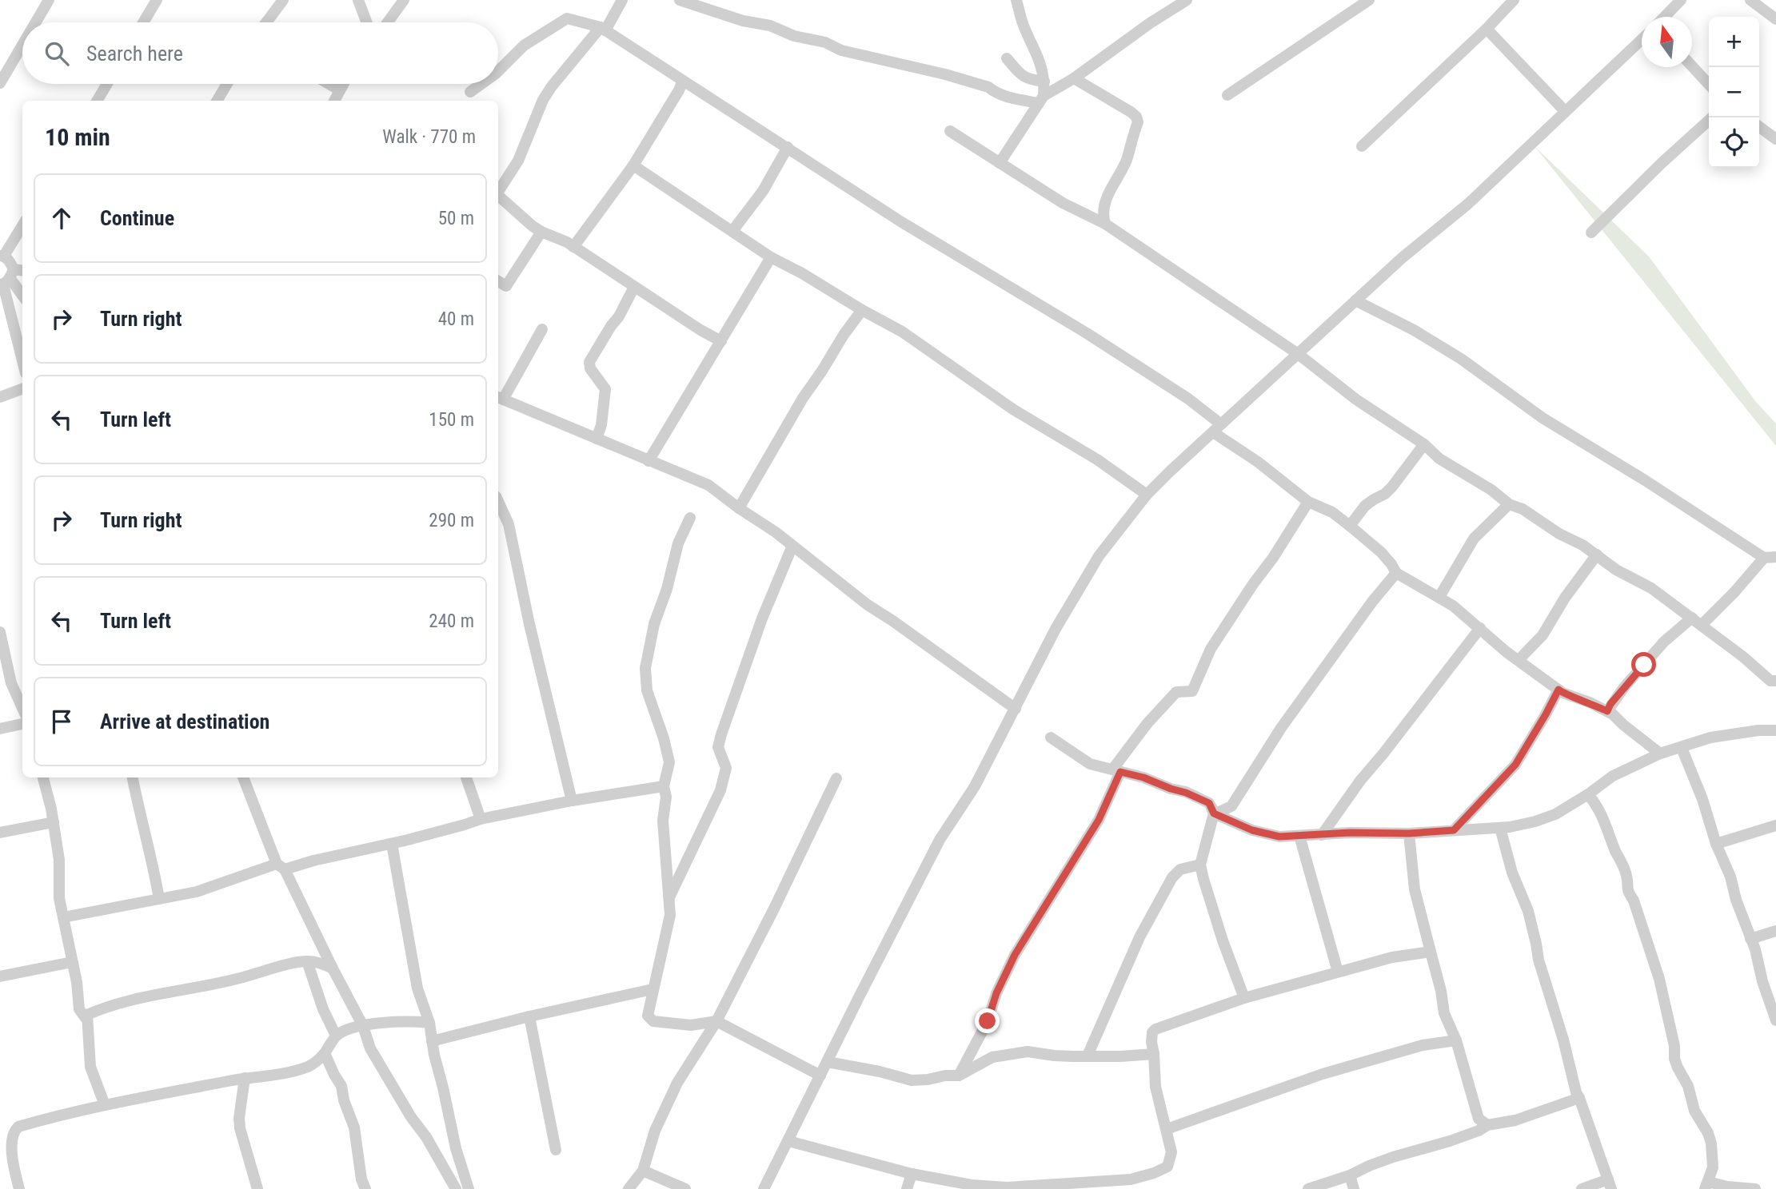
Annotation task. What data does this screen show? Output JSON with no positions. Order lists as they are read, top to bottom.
{
  "north": "top",
  "page": {
    "map_buttons": ["+", "−"],
    "search": "Search here",
    "heading": ["10 min", "Walk · 770 m"],
    "list": [
      ["Continue", "50 m"],
      ["Turn right", "40 m"],
      ["Turn left", "150 m"],
      ["Turn right", "290 m"],
      ["Turn left", "240 m"],
      "Arrive at destination"
    ]
  }
}
